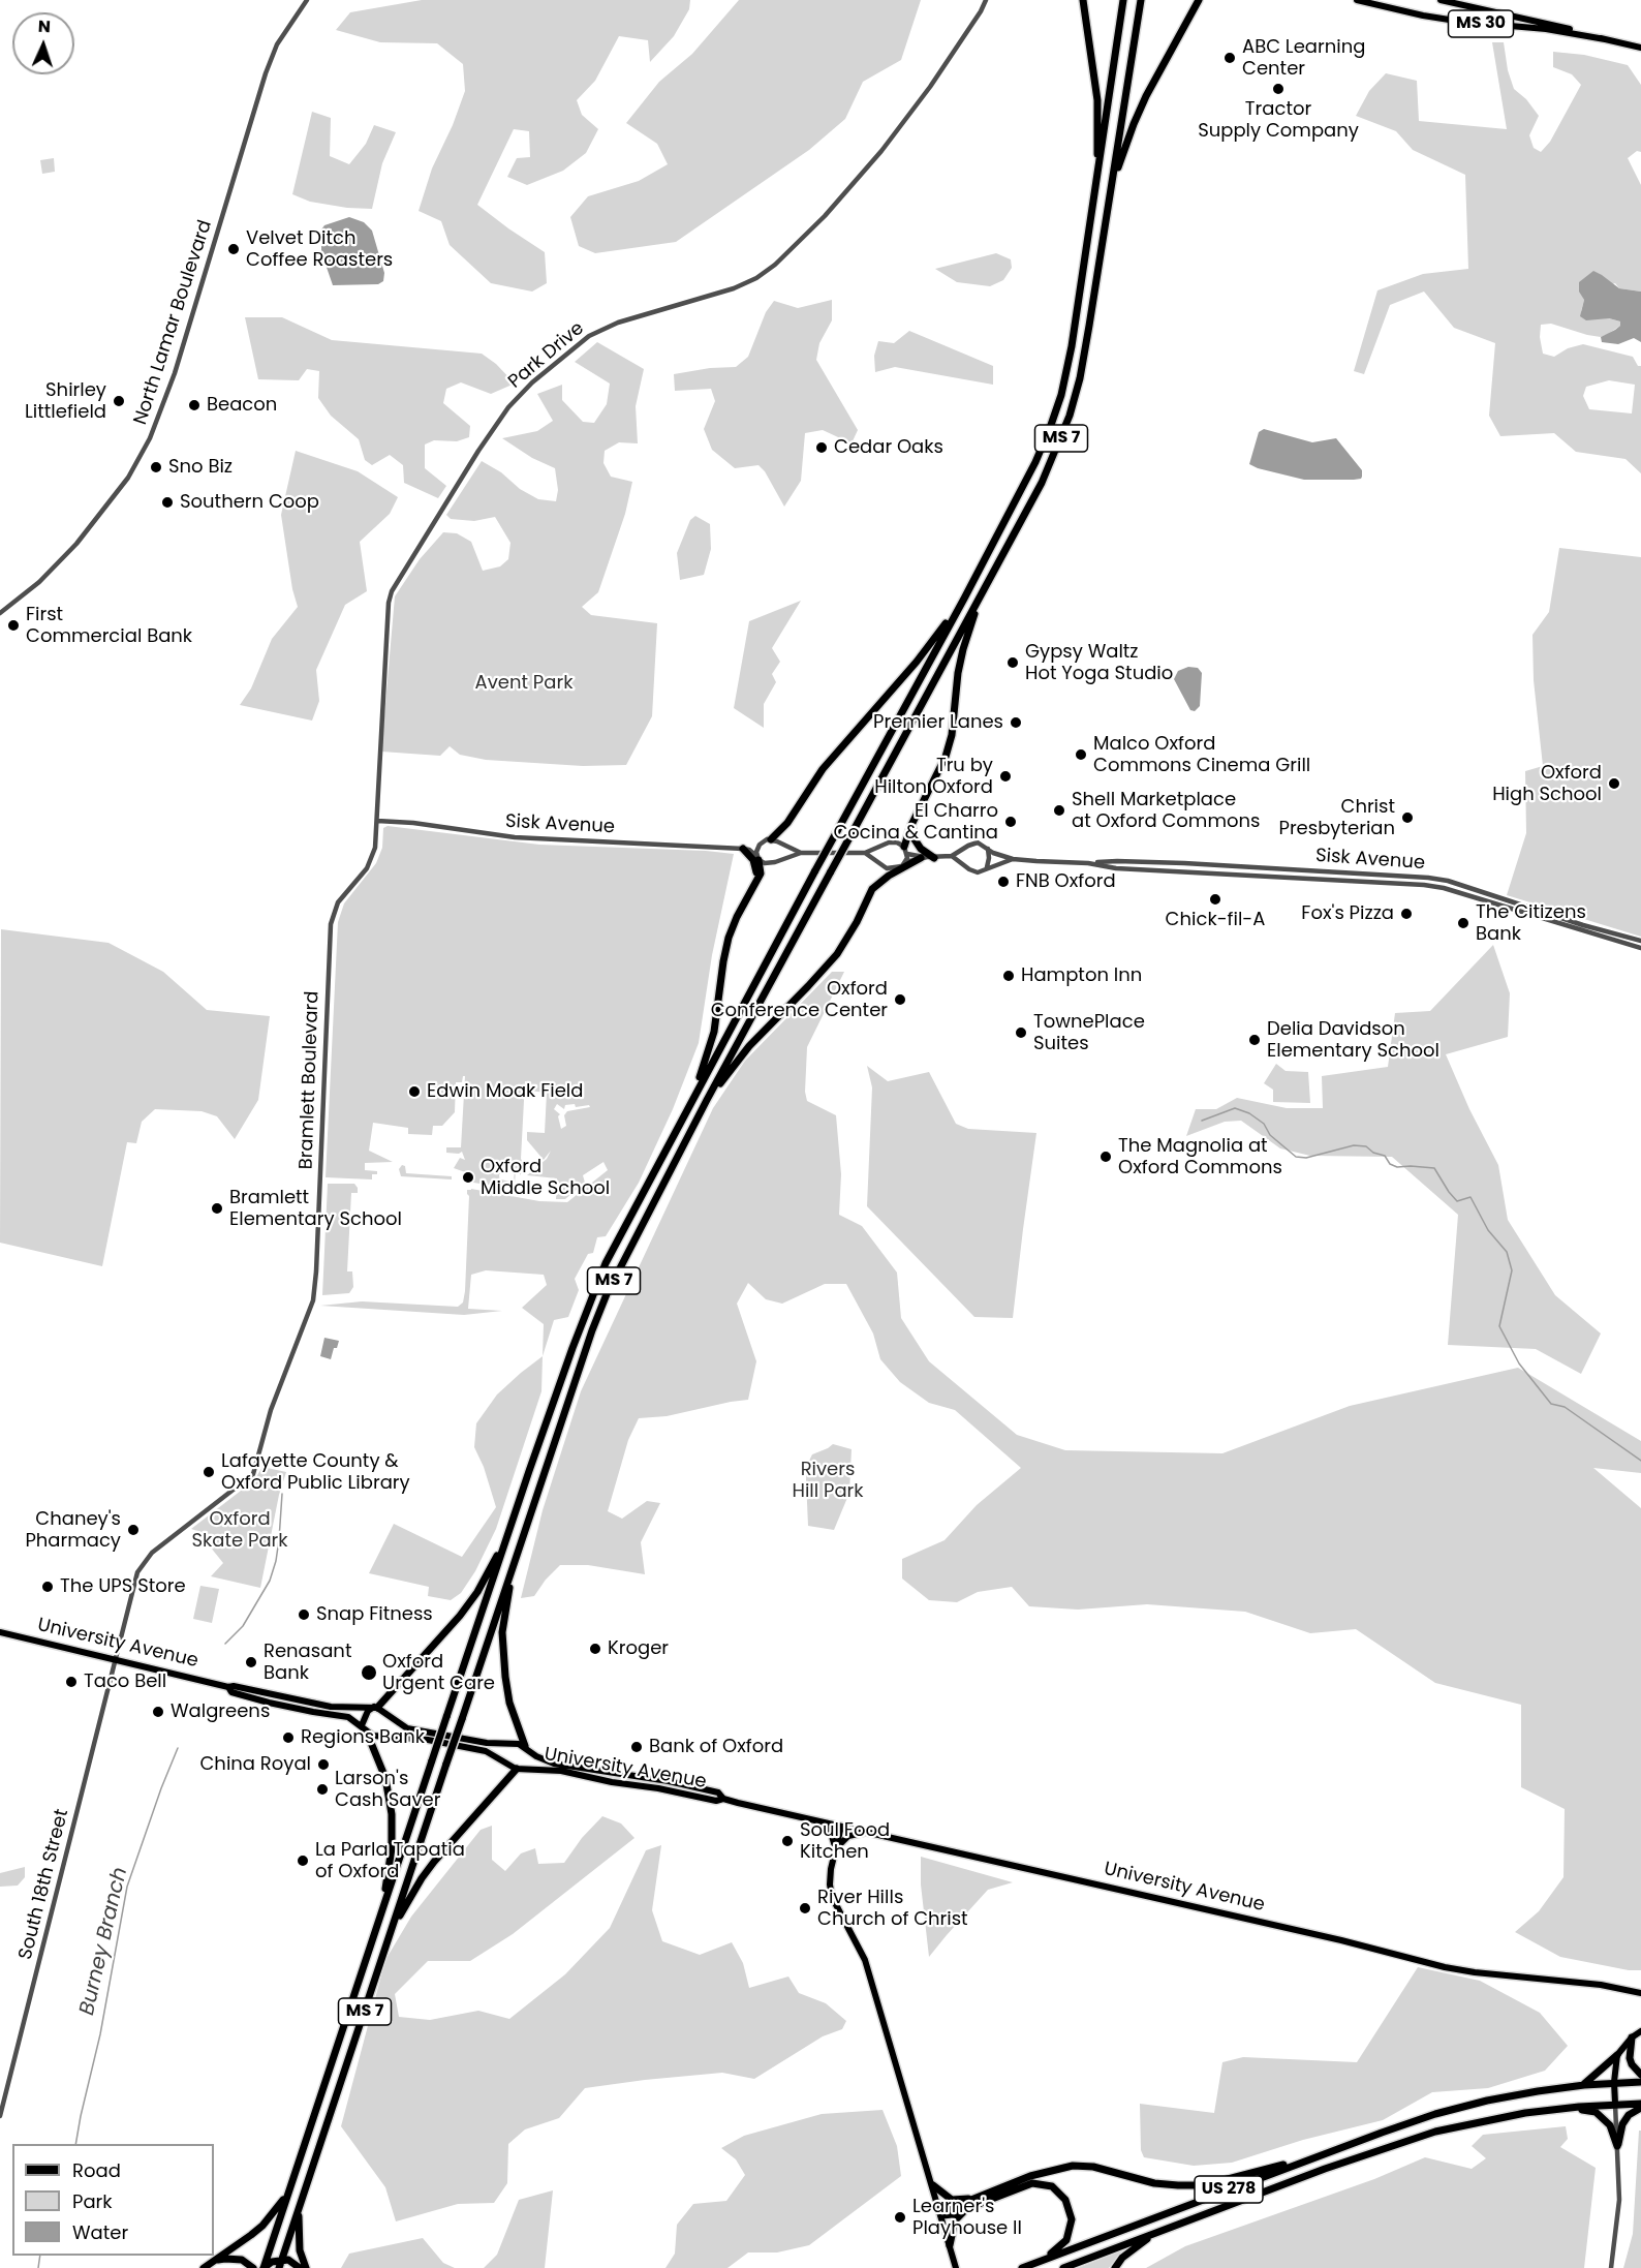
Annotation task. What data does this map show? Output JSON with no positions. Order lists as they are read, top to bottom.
{
  "streets": {
    "highway": ["MS 7", "US 278"],
    "main road": ["MS 30", "University Avenue"],
    "street": [
      "North Lamar Boulevard",
      "Park Drive",
      "Sisk Avenue",
      "Bramlett Boulevard",
      "South 18th Street"
    ]
  },
  "crossings": [
    ["Park Drive", "Sisk Avenue"],
    ["Park Drive", "Bramlett Boulevard"],
    ["Sisk Avenue", "Bramlett Boulevard"],
    ["Bramlett Boulevard", "University Avenue"],
    ["Bramlett Boulevard", "South 18th Street"],
    ["University Avenue", "South 18th Street"]
  ],
  "water": ["Burney Branch"],
  "parks": ["Avent Park", "Rivers Hill Park", "Oxford Skate Park"],
  "places": [
    "ABC Learning Center",
    "Tractor Supply Company",
    "Velvet Ditch Coffee Roasters",
    "Shirley Littlefield",
    "Beacon",
    "Cedar Oaks",
    "Sno Biz",
    "Southern Coop",
    "First Commercial Bank",
    "Gypsy Waltz Hot Yoga Studio",
    "Premier Lanes",
    "Malco Oxford Commons Cinema Grill",
    "Tru by Hilton Oxford",
    "Oxford High School",
    "Shell Marketplace at Oxford Commons",
    "Christ Presbyterian",
    "El Charro Cocina & Cantina",
    "FNB Oxford",
    "Chick-fil-A",
    "Fox's Pizza",
    "The Citizens Bank",
    "Hampton Inn",
    "Oxford Conference Center",
    "TownePlace Suites",
    "Delia Davidson Elementary School",
    "Edwin Moak Field",
    "The Magnolia at Oxford Commons",
    "Oxford Middle School",
    "Bramlett Elementary School",
    "Lafayette County & Oxford Public Library",
    "Chaney's Pharmacy",
    "The UPS Store",
    "Snap Fitness",
    "Kroger",
    "Renasant Bank",
    "Oxford Urgent Care",
    "Taco Bell",
    "Walgreens",
    "Regions Bank",
    "Bank of Oxford",
    "China Royal",
    "Larson's Cash Saver",
    "Soul Food Kitchen",
    "La Parla Tapatia of Oxford",
    "River Hills Church of Christ",
    "Learner's Playhouse II"
  ],
  "legend": ["Road", "Park", "Water"],
  "north": "top"
}
